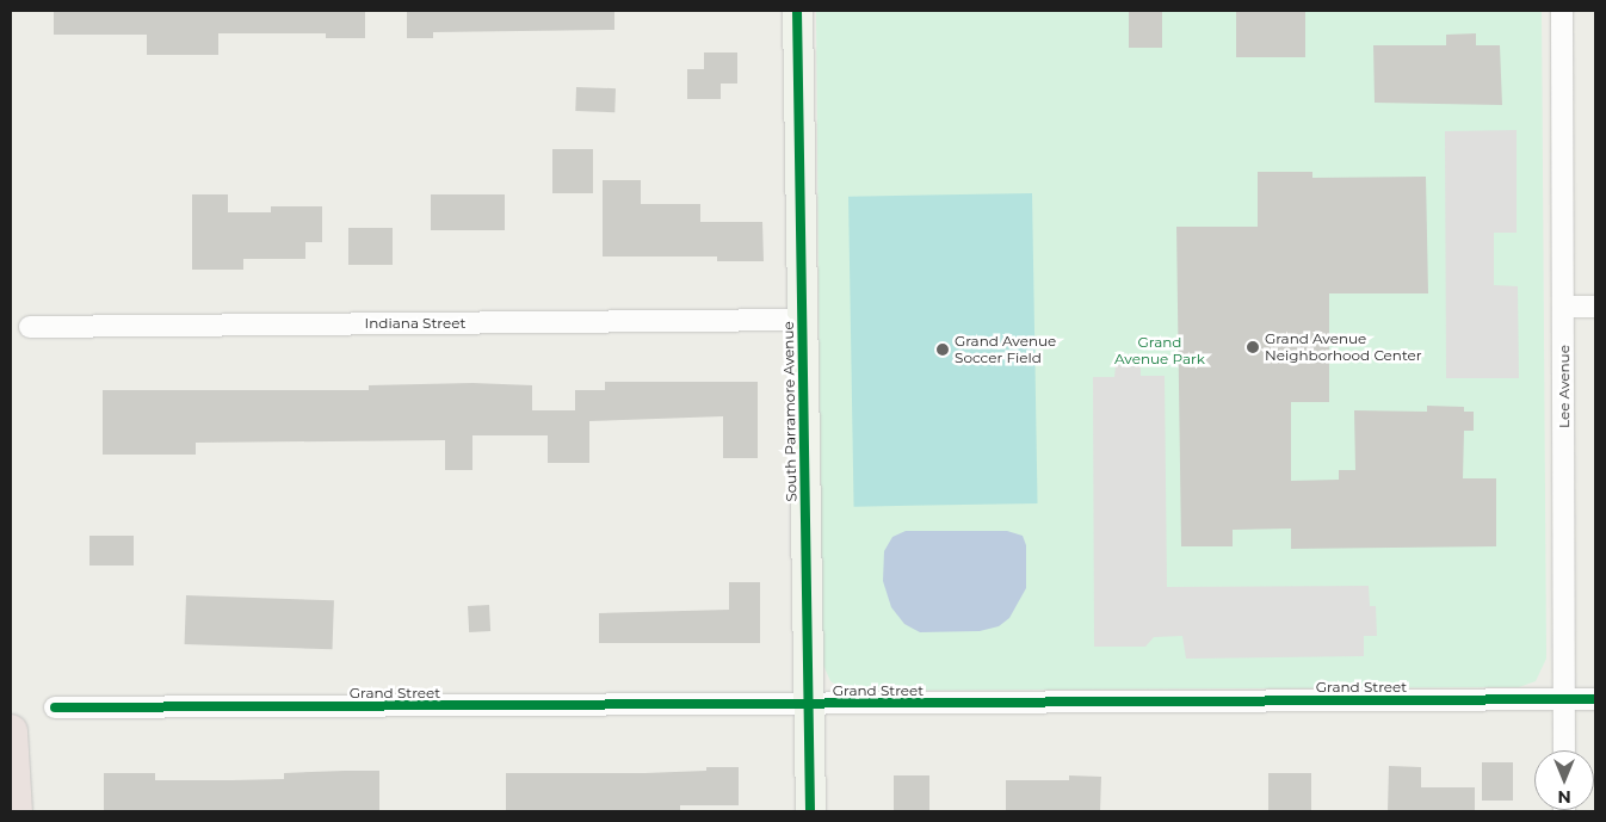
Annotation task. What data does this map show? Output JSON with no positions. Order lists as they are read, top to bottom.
{
  "streets": {
    "street": [
      "Indiana Street",
      "Lee Avenue",
      "South Parramore Avenue",
      "Grand Street"
    ]
  },
  "crossings": [
    ["Indiana Street", "South Parramore Avenue"],
    ["Lee Avenue", "Grand Street"],
    ["South Parramore Avenue", "Grand Street"]
  ],
  "parks": ["Grand Avenue Park"],
  "places": ["Grand Avenue Neighborhood Center", "Grand Avenue Soccer Field"],
  "north": "bottom"
}
